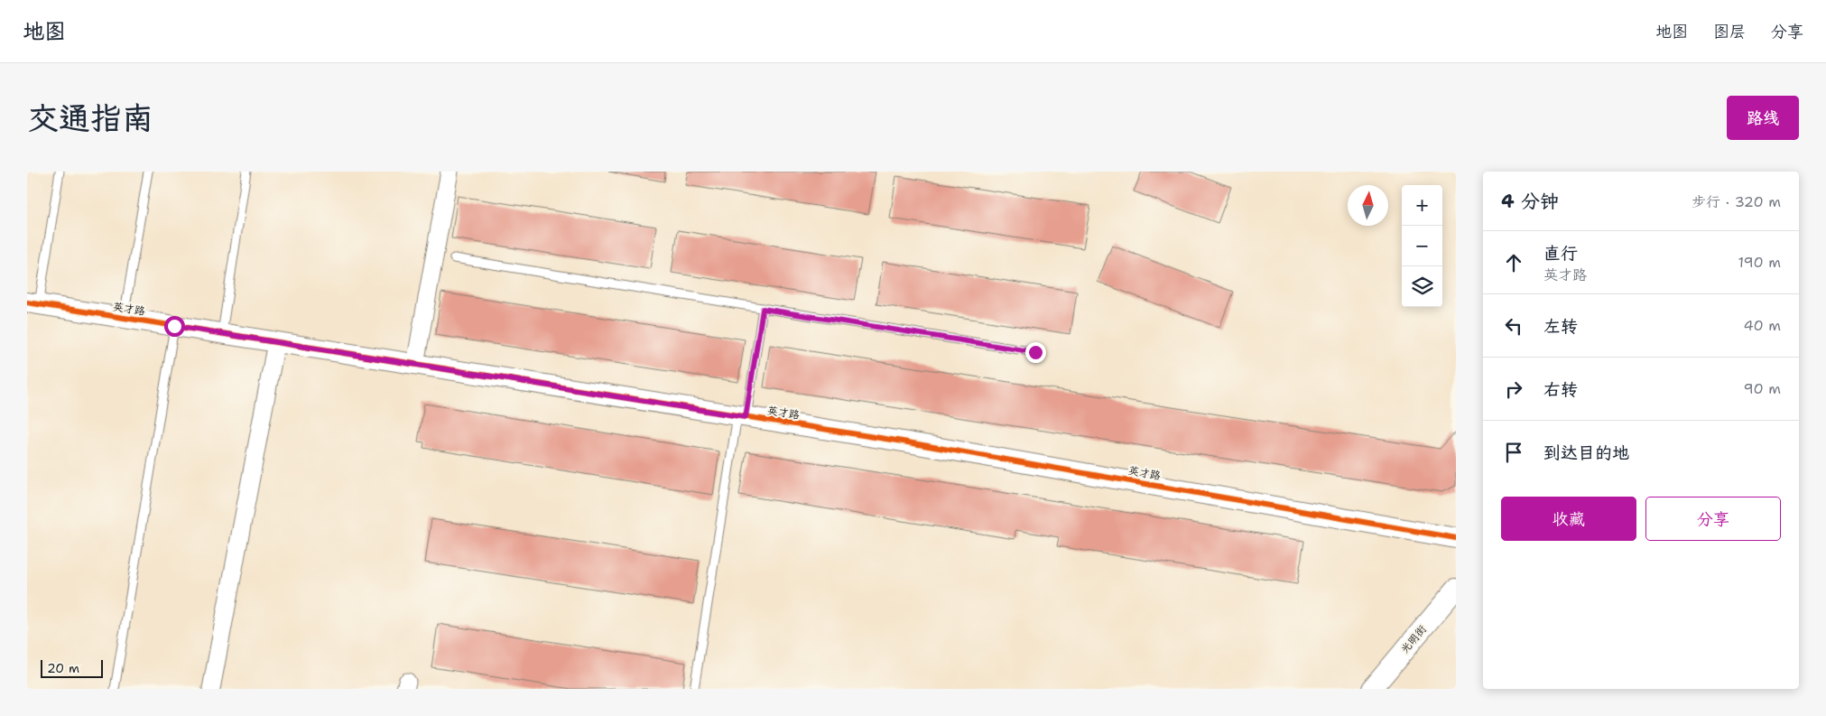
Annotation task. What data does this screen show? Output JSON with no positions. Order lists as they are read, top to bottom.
{
  "streets": {
    "street": ["英才路", "光明街"]
  },
  "scale_bar": "20 m",
  "north": "top",
  "page": {
    "header": "地图",
    "nav": ["地图", "图层", "分享"],
    "buttons": [
      "路线",
      ["收藏", "分享"]
    ],
    "title": "交通指南",
    "heading": ["4 分钟", "步行 · 320 m"],
    "map_buttons": ["+", "−"],
    "list": [
      ["直行", "英才路", "190 m"],
      ["左转", "40 m"],
      ["右转", "90 m"],
      "到达目的地"
    ],
    "scale": "20 m"
  }
}
